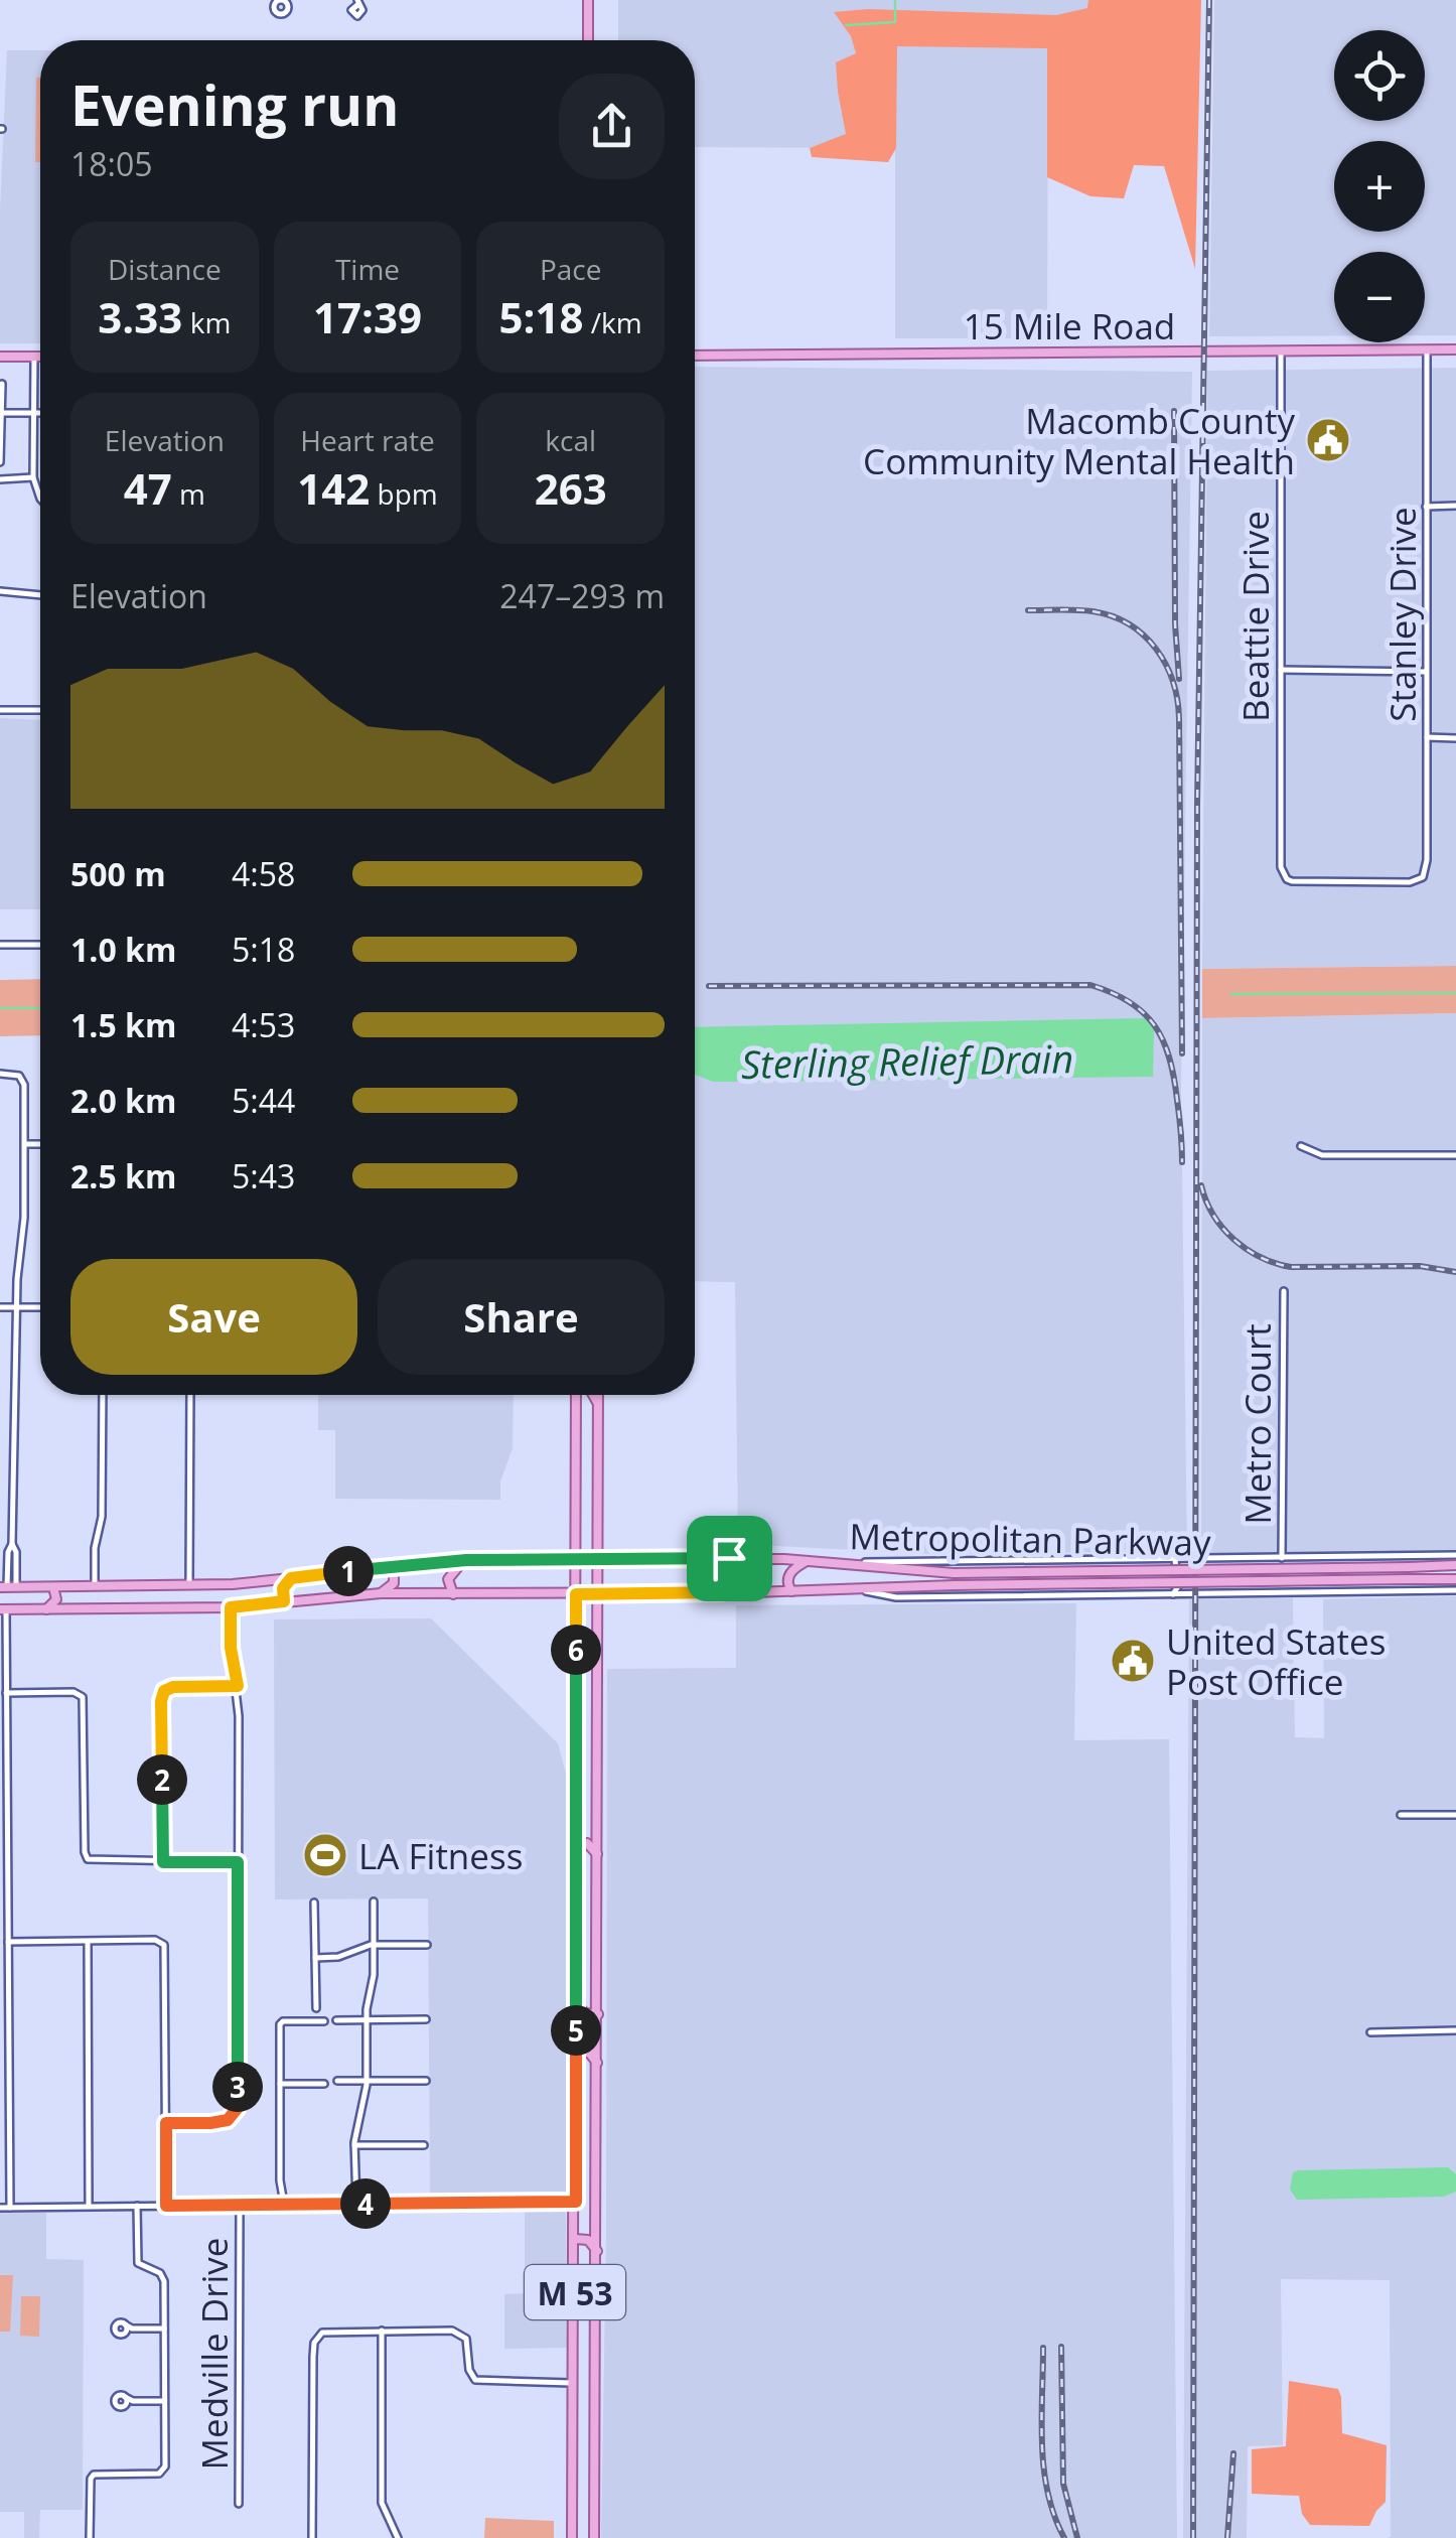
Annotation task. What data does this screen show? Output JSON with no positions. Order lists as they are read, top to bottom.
{
  "streets": {
    "main road": ["15 Mile Road", "Metropolitan Parkway", "M 53"],
    "street": [
      "Stanley Drive",
      "Beattie Drive",
      "Metro Court",
      "Medville Drive"
    ]
  },
  "crossings": [
    ["15 Mile Road", "Stanley Drive"],
    ["15 Mile Road", "Beattie Drive"],
    ["Stanley Drive", "Beattie Drive"],
    ["Metropolitan Parkway", "M 53"]
  ],
  "water": ["Sterling Relief Drain"],
  "places": {
    "public building": ["Macomb County Community Mental Health", "United States Post Office"],
    "sports": ["LA Fitness"]
  },
  "page": {
    "map_buttons": ["+", "−"],
    "heading": ["Evening run", "18:05"],
    "stats": [
      ["Distance", "3.33 km"],
      ["Time", "17:39"],
      ["Pace", "5:18 /km"],
      ["Elevation", "47 m"],
      ["Heart rate", "142 bpm"],
      ["kcal", "263"]
    ],
    "chart": ["Elevation", "247–293 m"],
    "list": [
      {
        "name": "500 m",
        "note": "4:58"
      },
      {
        "name": "1.0 km",
        "note": "5:18"
      },
      {
        "name": "1.5 km",
        "note": "4:53"
      },
      {
        "name": "2.0 km",
        "note": "5:44"
      },
      {
        "name": "2.5 km",
        "note": "5:43"
      }
    ],
    "buttons": ["Save", "Share"],
    "pins": [
      "1",
      "6",
      "2",
      "5",
      "3",
      "4"
    ]
  }
}
